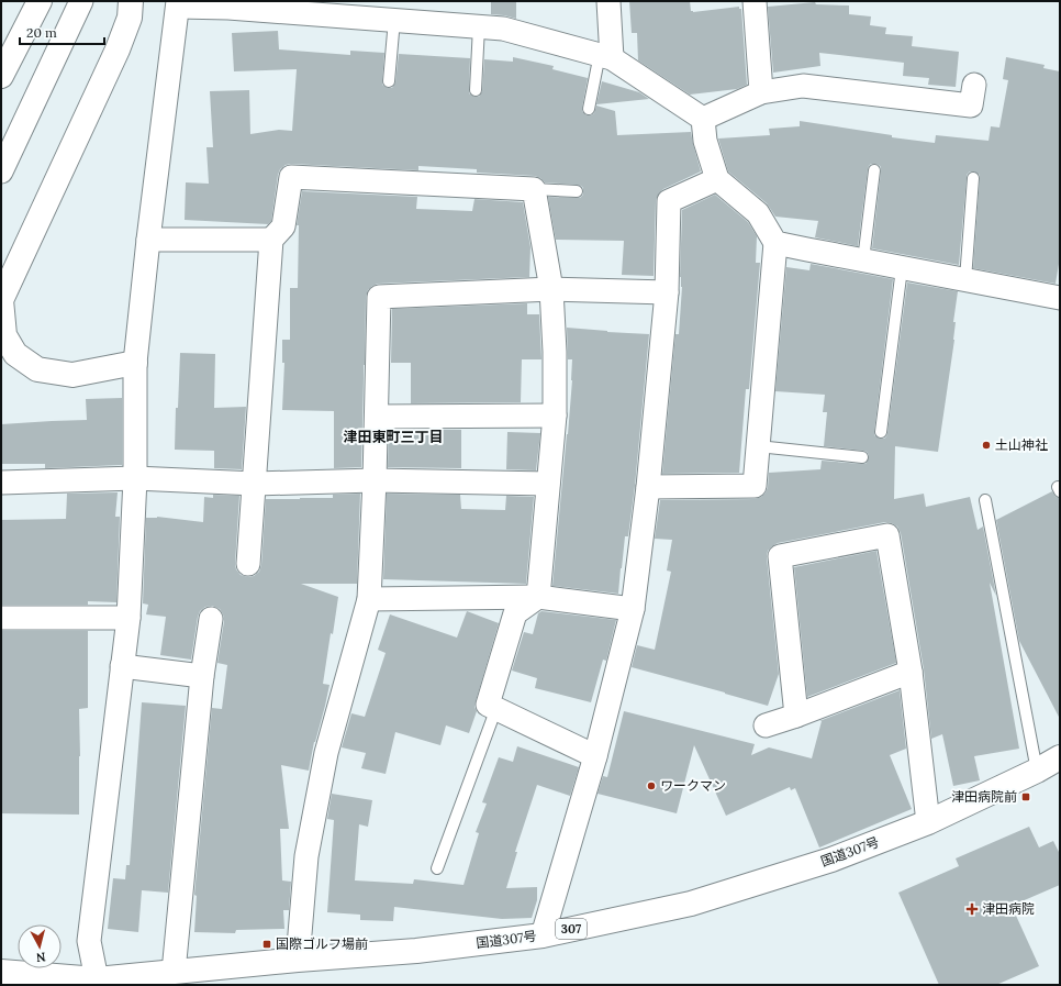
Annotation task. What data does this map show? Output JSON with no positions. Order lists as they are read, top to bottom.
{
  "streets": {
    "main road": ["国道307号", "307"]
  },
  "districts": ["津田東町三丁目"],
  "places": {
    "other": ["土山神社", "ワークマン"],
    "transit": ["津田病院前", "国際ゴルフ場前"],
    "health": ["津田病院"]
  },
  "scale_bar": "20 m",
  "north": "bottom"
}
